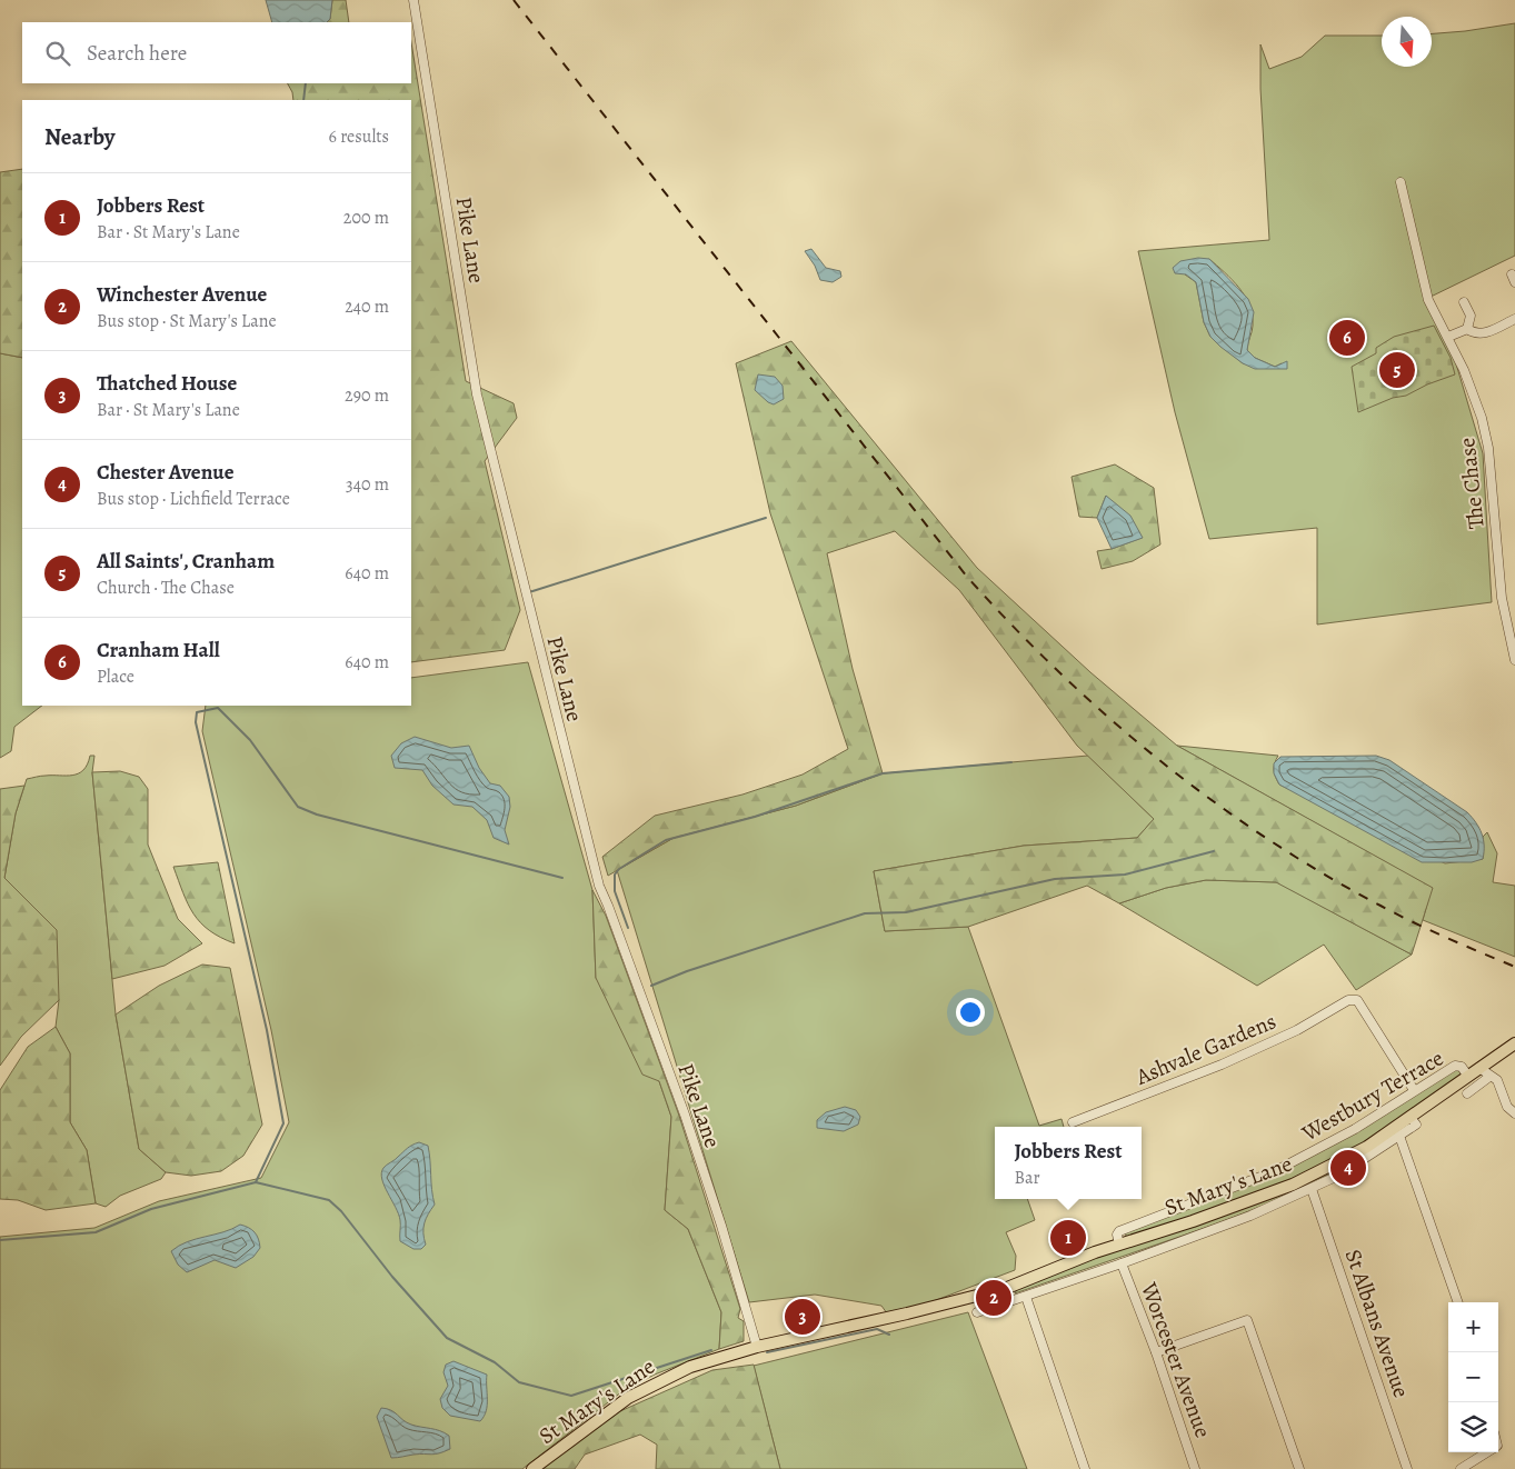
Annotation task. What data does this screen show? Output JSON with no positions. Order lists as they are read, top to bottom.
{
  "streets": {
    "main road": ["St Mary's Lane"],
    "street": [
      "Pike Lane",
      "The Chase",
      "Ashvale Gardens",
      "Westbury Terrace",
      "St Albans Avenue",
      "Worcester Avenue"
    ]
  },
  "crossings": [
    ["Pike Lane", "St Mary's Lane"],
    ["Ashvale Gardens", "Westbury Terrace"],
    ["Westbury Terrace", "St Mary's Lane"]
  ],
  "north": "bottom",
  "page": {
    "search": "Search here",
    "heading": ["Nearby", "6 results"],
    "list": [
      {
        "mark": "1",
        "name": "Jobbers Rest",
        "note": "Bar · St Mary's Lane",
        "value": "200 m"
      },
      {
        "mark": "2",
        "name": "Winchester Avenue",
        "note": "Bus stop · St Mary's Lane",
        "value": "240 m"
      },
      {
        "mark": "3",
        "name": "Thatched House",
        "note": "Bar · St Mary's Lane",
        "value": "290 m"
      },
      {
        "mark": "4",
        "name": "Chester Avenue",
        "note": "Bus stop · Lichfield Terrace",
        "value": "340 m"
      },
      {
        "mark": "5",
        "name": "All Saints', Cranham",
        "note": "Church · The Chase",
        "value": "640 m"
      },
      {
        "mark": "6",
        "name": "Cranham Hall",
        "note": "Place",
        "value": "640 m"
      }
    ],
    "pins": [
      "6",
      "5",
      "4",
      "1",
      "2",
      "3"
    ],
    "popup": ["Jobbers Rest", "Bar"],
    "map_buttons": ["+", "−"]
  }
}
